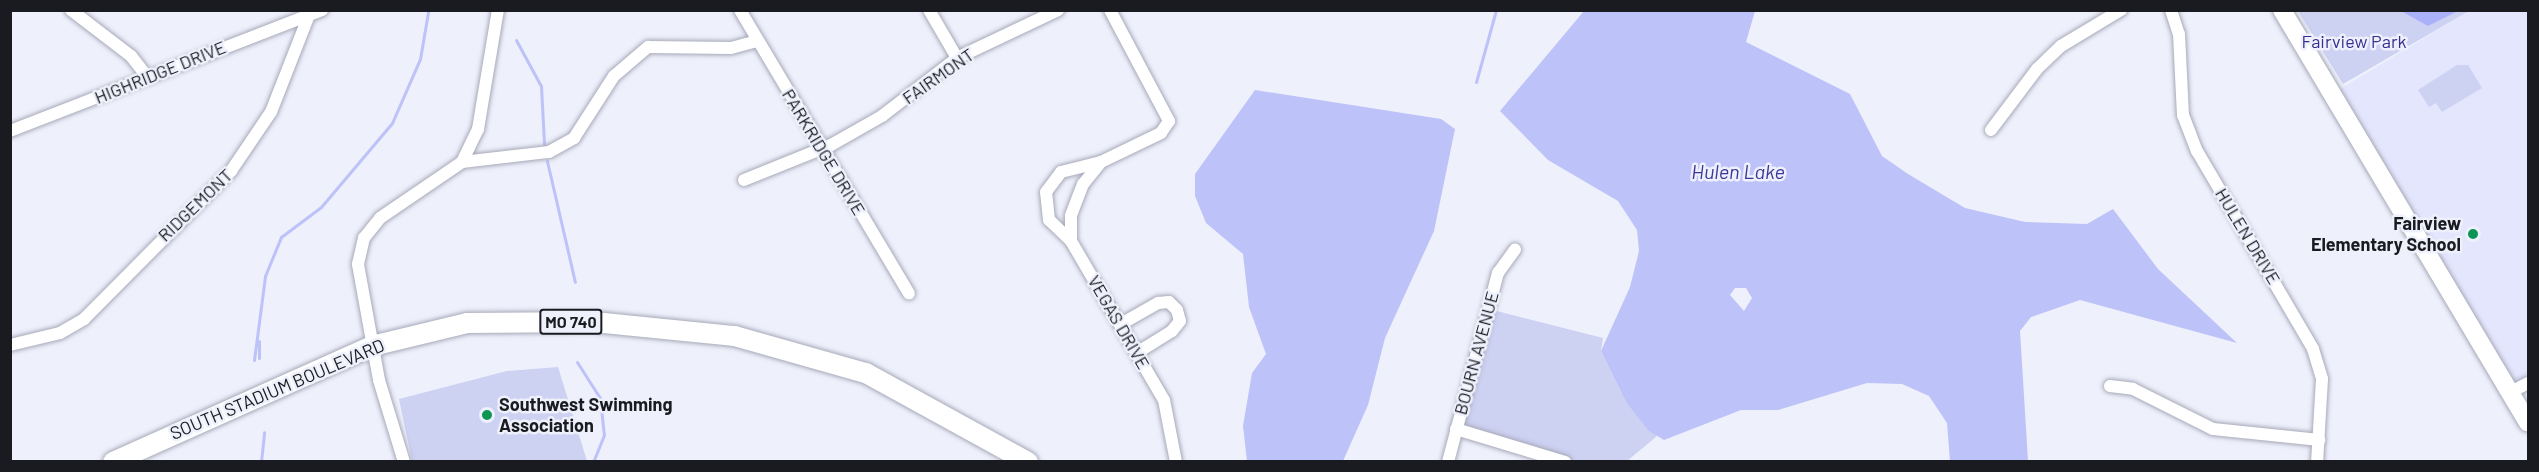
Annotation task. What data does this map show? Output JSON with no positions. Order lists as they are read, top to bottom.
{
  "streets": {
    "main road": ["MO 740", "SOUTH STADIUM BOULEVARD"],
    "street": [
      "HIGHRIDGE DRIVE",
      "FAIRMONT",
      "PARKRIDGE DRIVE",
      "RIDGEMONT",
      "HULEN DRIVE",
      "VEGAS DRIVE",
      "BOURN AVENUE"
    ]
  },
  "crossings": [
    ["HIGHRIDGE DRIVE", "RIDGEMONT"],
    ["FAIRMONT", "PARKRIDGE DRIVE"]
  ],
  "water": ["Hulen Lake"],
  "parks": ["Fairview Park"],
  "places": ["Fairview Elementary School", "Southwest Swimming Association"]
}
